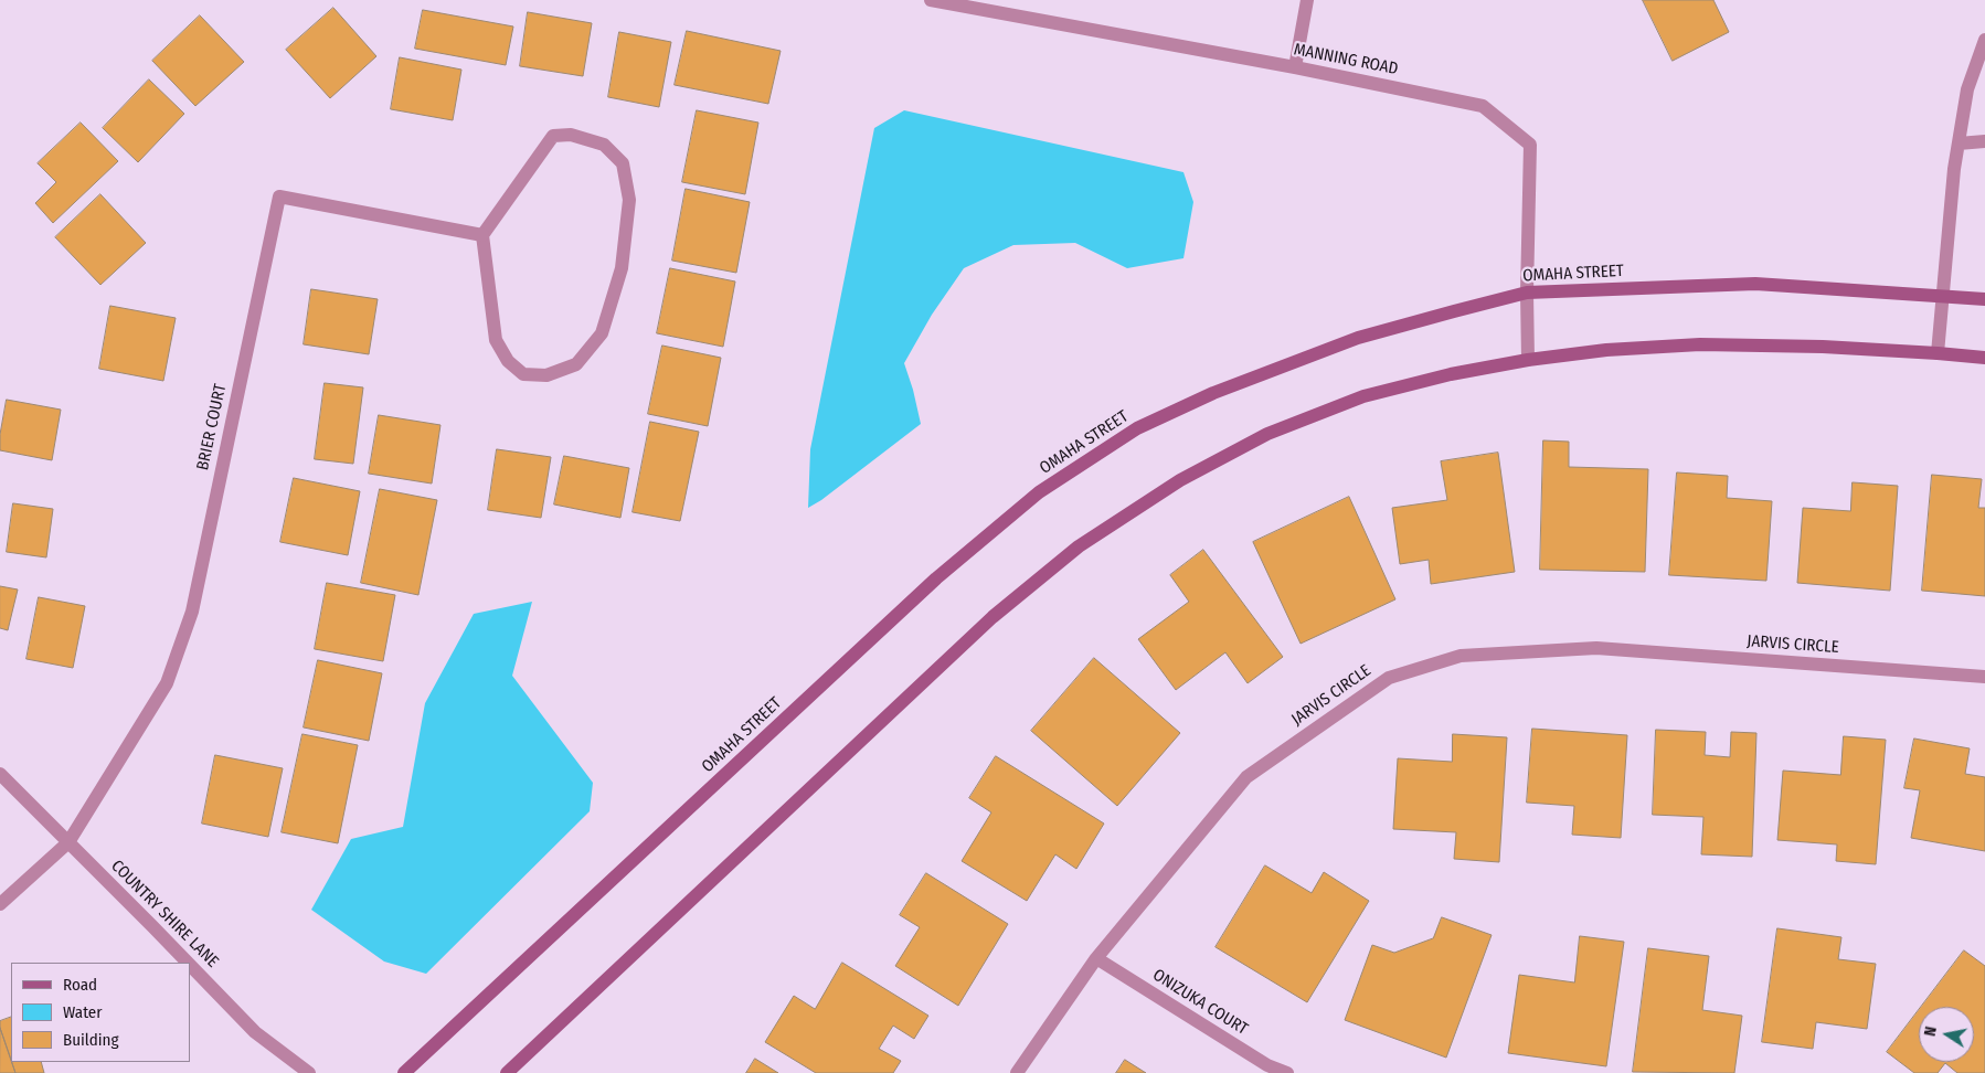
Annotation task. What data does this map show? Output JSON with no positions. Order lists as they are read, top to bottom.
{
  "streets": {
    "main road": ["OMAHA STREET"],
    "street": [
      "MANNING ROAD",
      "BRIER COURT",
      "JARVIS CIRCLE",
      "COUNTRY SHIRE LANE",
      "ONIZUKA COURT"
    ]
  },
  "crossings": [
    ["MANNING ROAD", "OMAHA STREET"],
    ["BRIER COURT", "COUNTRY SHIRE LANE"],
    ["JARVIS CIRCLE", "ONIZUKA COURT"]
  ],
  "legend": ["Road", "Water", "Building"],
  "north": "left"
}
